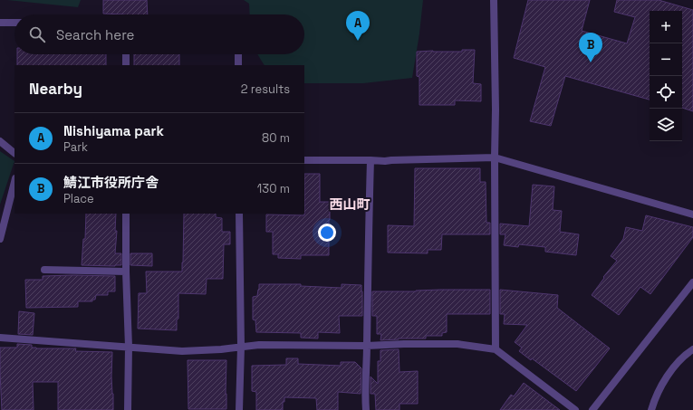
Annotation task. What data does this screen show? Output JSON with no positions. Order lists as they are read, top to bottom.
{
  "districts": ["西山町"],
  "page": {
    "map_buttons": ["+", "−"],
    "pins": ["A", "B"],
    "search": "Search here",
    "heading": ["Nearby", "2 results"],
    "list": [
      {
        "mark": "A",
        "name": "Nishiyama park",
        "note": "Park",
        "value": "80 m"
      },
      {
        "mark": "B",
        "name": "鯖江市役所庁舎",
        "note": "Place",
        "value": "130 m"
      }
    ]
  }
}
